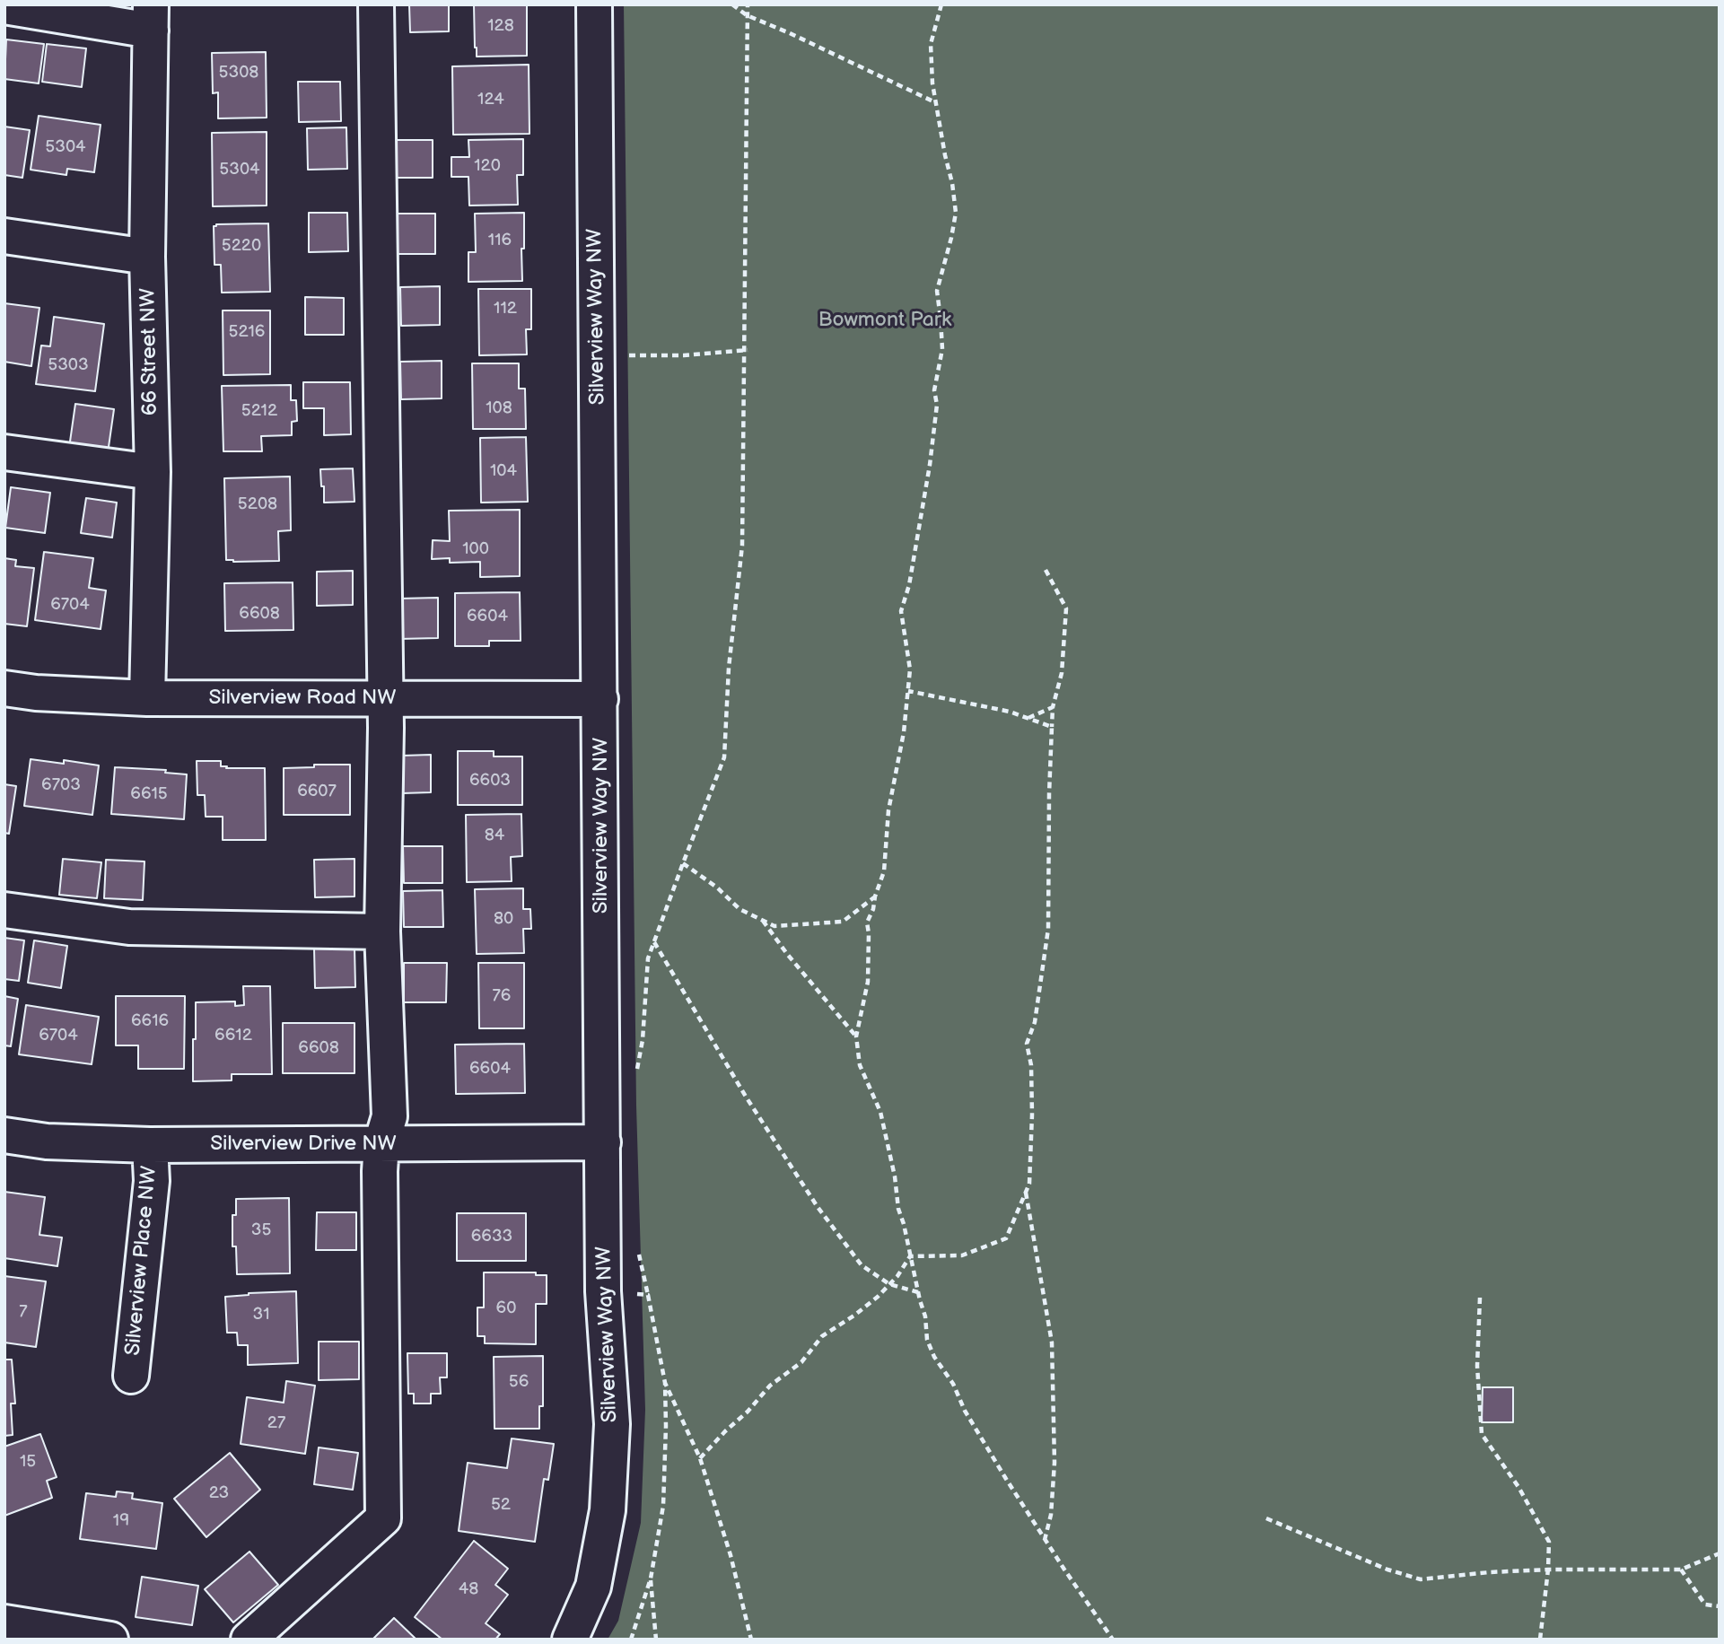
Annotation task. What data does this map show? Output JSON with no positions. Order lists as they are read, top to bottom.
{
  "streets": {
    "street": [
      "Silverview Way NW",
      "66 Street NW",
      "Silverview Road NW",
      "Silverview Drive NW",
      "Silverview Place NW"
    ]
  },
  "crossings": [
    ["Silverview Way NW", "Silverview Road NW"],
    ["Silverview Way NW", "Silverview Drive NW"],
    ["66 Street NW", "Silverview Road NW"],
    ["Silverview Drive NW", "Silverview Place NW"]
  ],
  "parks": ["Bowmont Park"],
  "house_numbers": [
    "128",
    "5308",
    "124",
    "5304",
    "120",
    "5304",
    "116",
    "5220",
    "112",
    "5216",
    "5303",
    "108",
    "5212",
    "104",
    "5208",
    "100",
    "6704",
    "6608",
    "6604",
    "6603",
    "6703",
    "6607",
    "6615",
    "84",
    "80",
    "76",
    "6616",
    "6704",
    "6612",
    "6608",
    "6604",
    "35",
    "6633",
    "60",
    "7",
    "31",
    "56",
    "27",
    "15",
    "23",
    "52",
    "19",
    "48"
  ]
}
